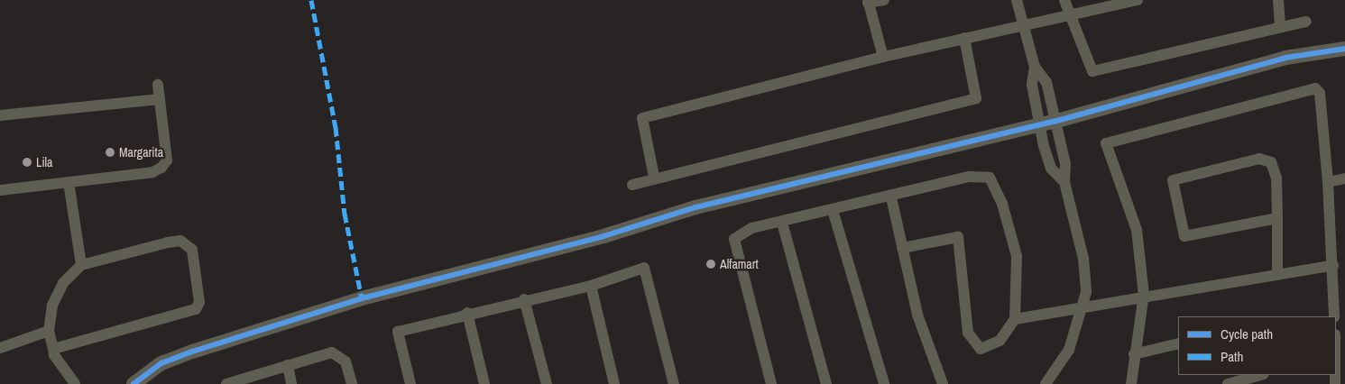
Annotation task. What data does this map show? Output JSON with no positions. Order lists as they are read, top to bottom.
{
  "places": ["Margarita", "Lila", "Alfamart"],
  "legend": ["Cycle path", "Path"]
}
